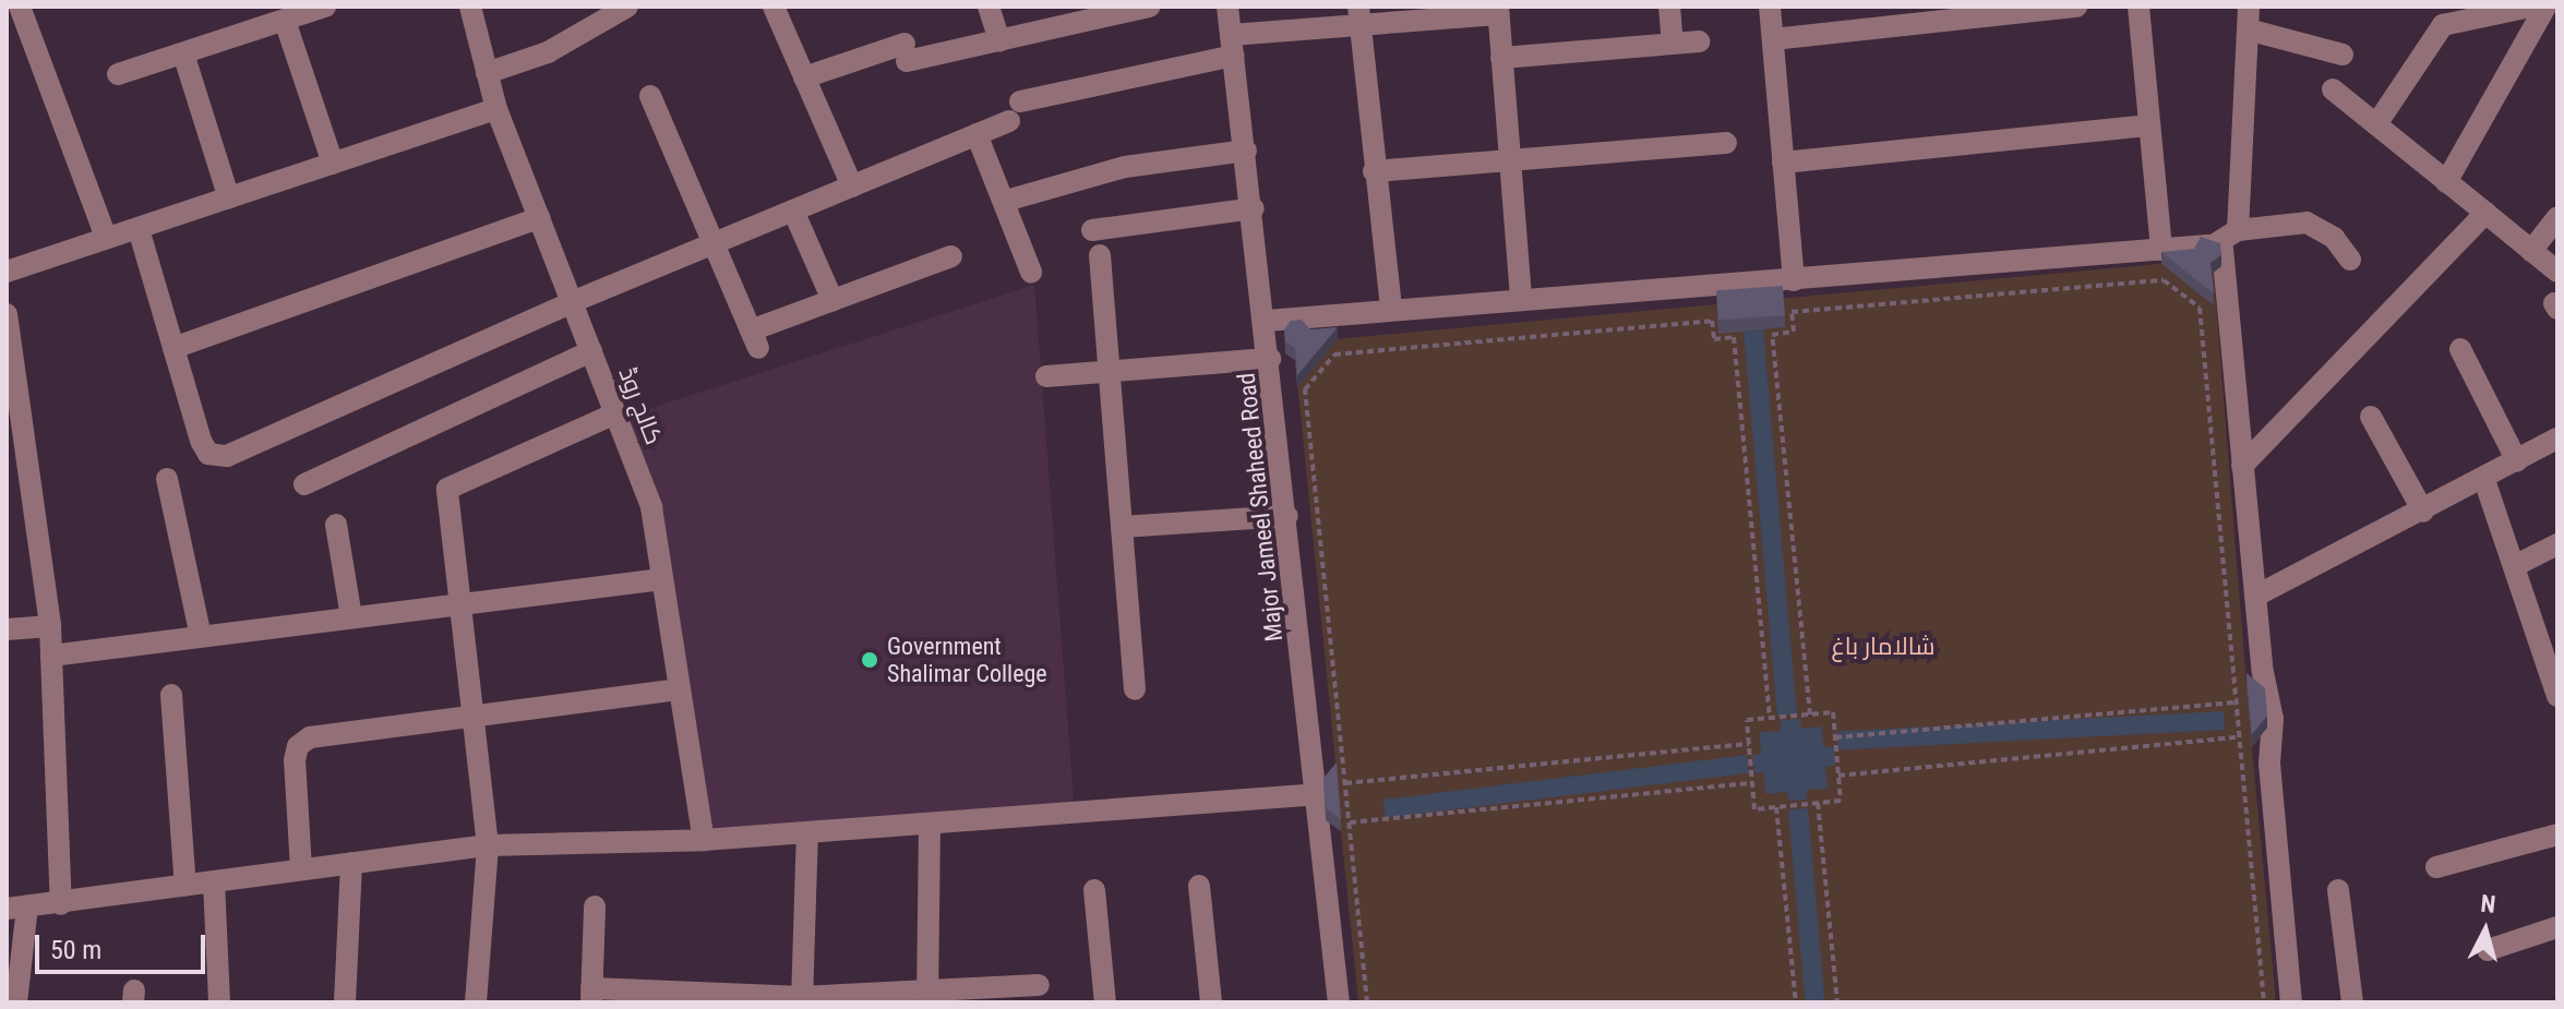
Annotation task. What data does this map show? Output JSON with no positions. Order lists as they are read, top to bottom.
{
  "streets": {
    "street": ["کالج روڈ", "Major Jameel Shaheed Road"]
  },
  "parks": ["شالامار باغ"],
  "places": ["Government Shalimar College"],
  "scale_bar": "50 m",
  "north": "top"
}
